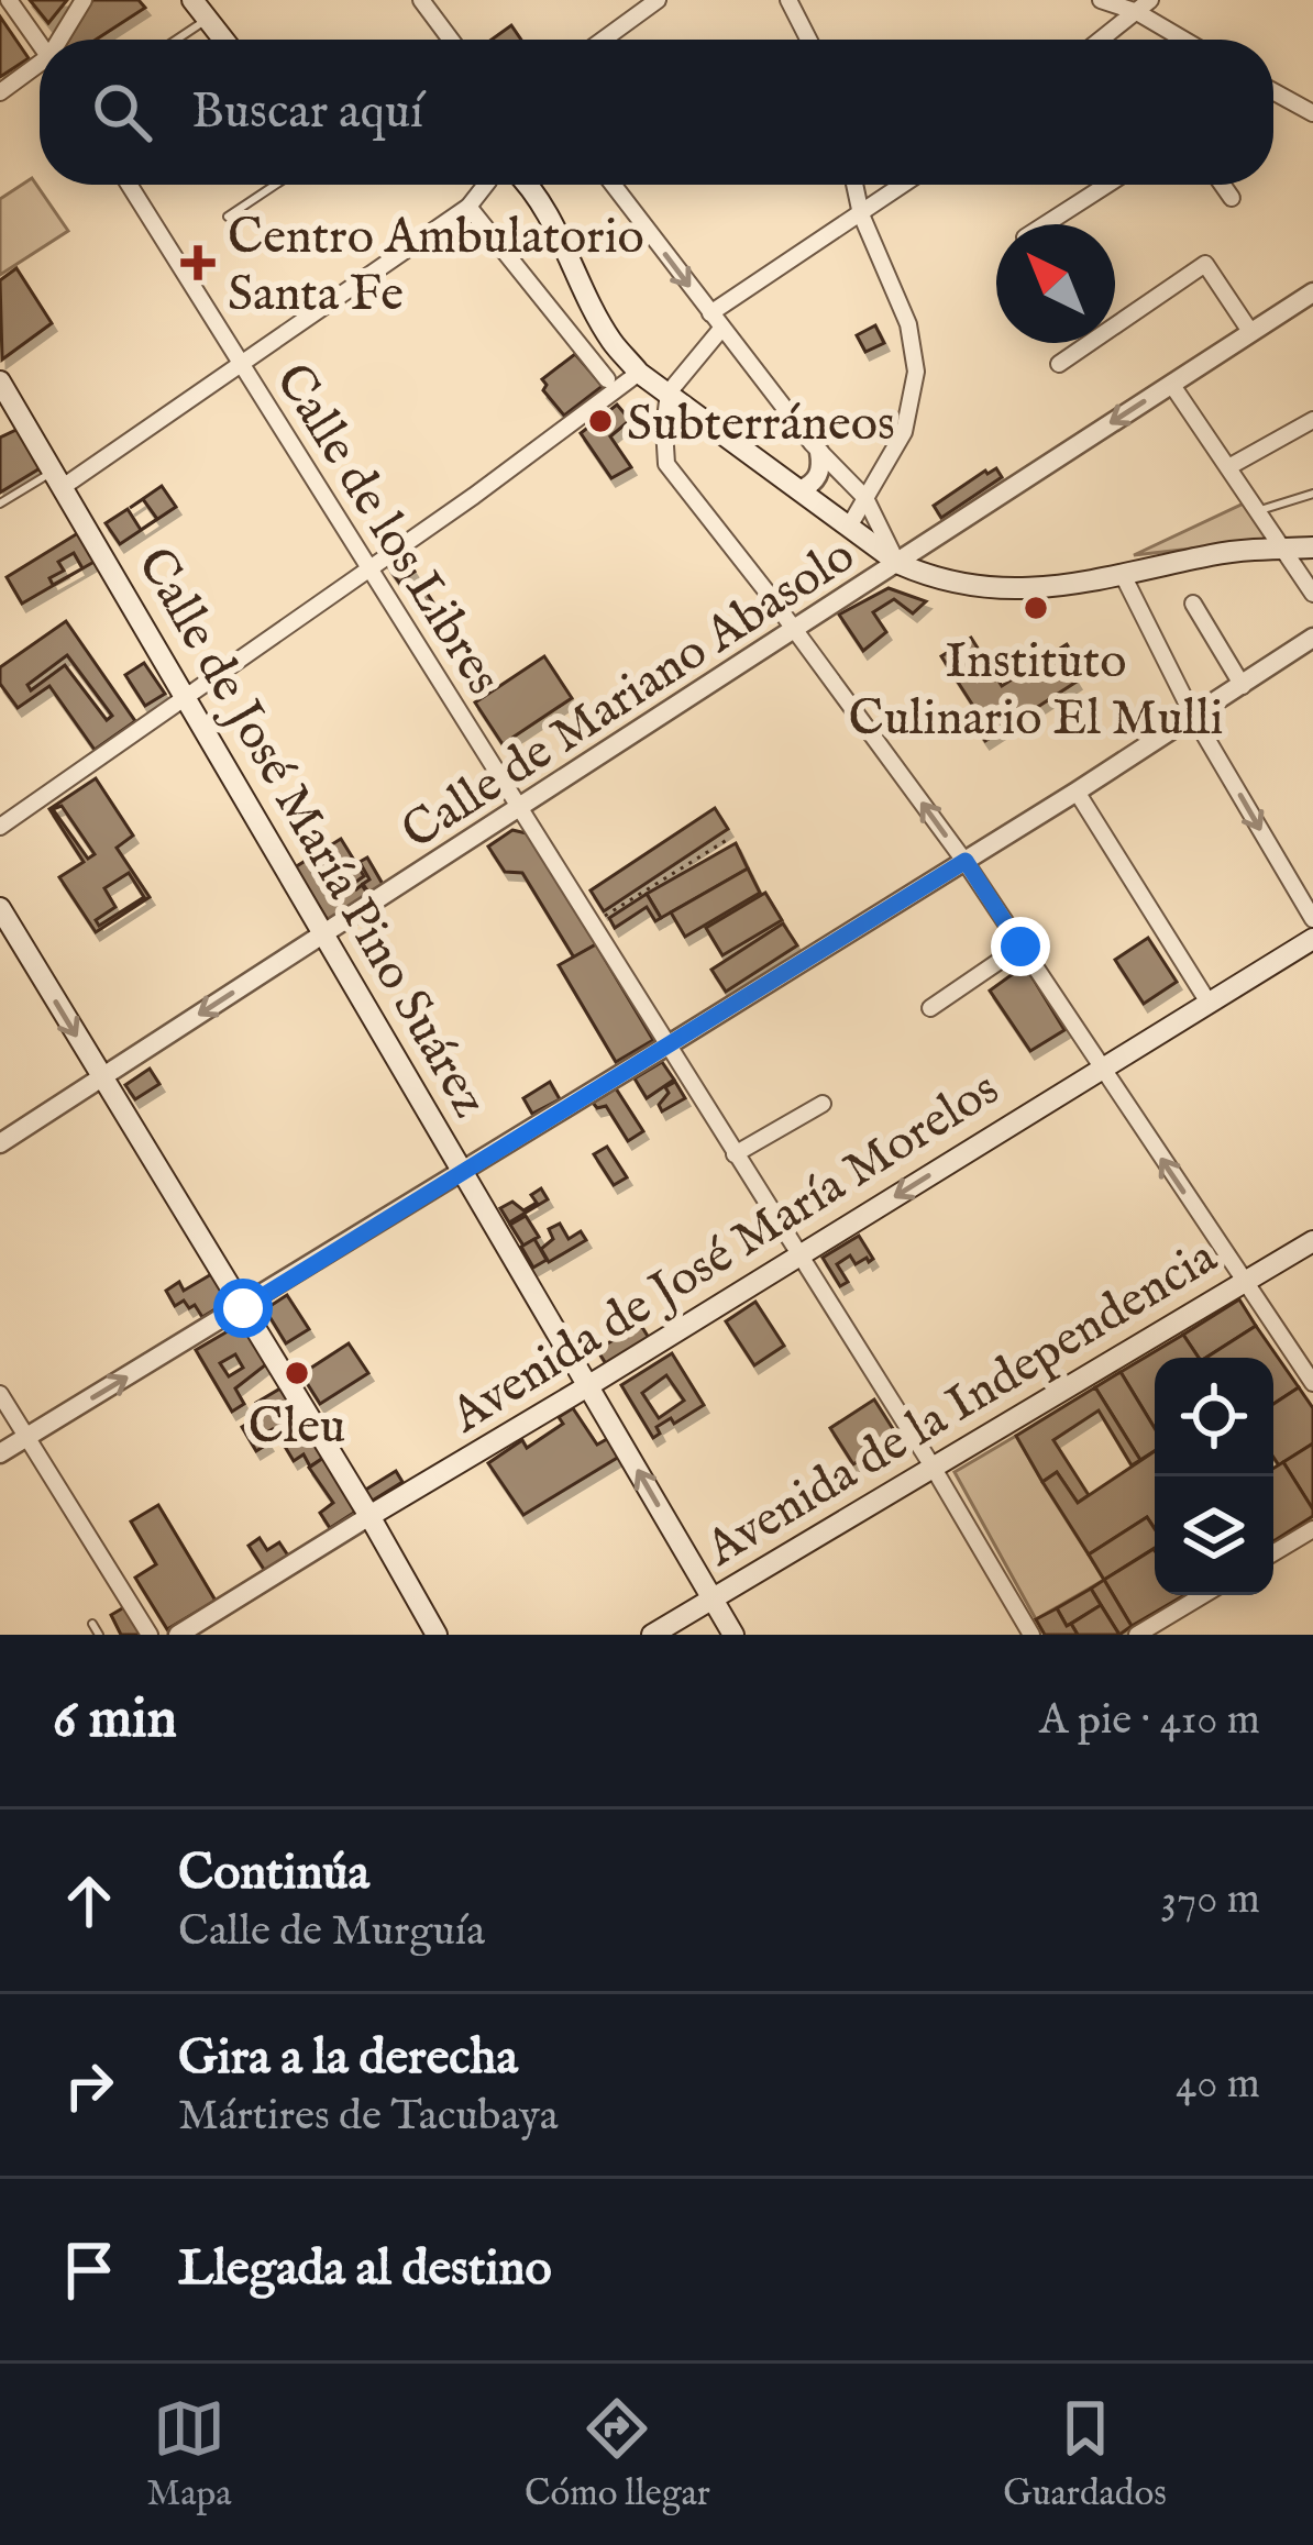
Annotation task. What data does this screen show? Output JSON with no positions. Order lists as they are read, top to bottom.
{
  "streets": {
    "main road": ["Calle de José María Pino Suárez", "Avenida de José María Morelos", "Avenida de la Independencia"],
    "street": ["Calle de los Libres", "Calle de Mariano Abasolo"]
  },
  "crossings": [
    ["Calle de los Libres", "Calle de Mariano Abasolo"],
    ["Calle de los Libres", "Avenida de José María Morelos"],
    ["Calle de los Libres", "Avenida de la Independencia"],
    ["Calle de Mariano Abasolo", "Calle de José María Pino Suárez"],
    ["Calle de José María Pino Suárez", "Avenida de José María Morelos"],
    ["Calle de José María Pino Suárez", "Avenida de la Independencia"]
  ],
  "one_way": ["Calle de Mariano Abasolo"],
  "places": {
    "health": ["Centro Ambulatorio Santa Fe"],
    "other": ["Subterráneos", "Instituto Culinario El Mulli", "Cleu"]
  },
  "north": "top left",
  "page": {
    "search": "Buscar aquí",
    "heading": ["6 min", "A pie · 410 m"],
    "list": [
      ["Continúa", "Calle de Murguía", "370 m"],
      ["Gira a la derecha", "Mártires de Tacubaya", "40 m"],
      "Llegada al destino"
    ],
    "nav": ["Mapa", "Cómo llegar", "Guardados"]
  }
}
